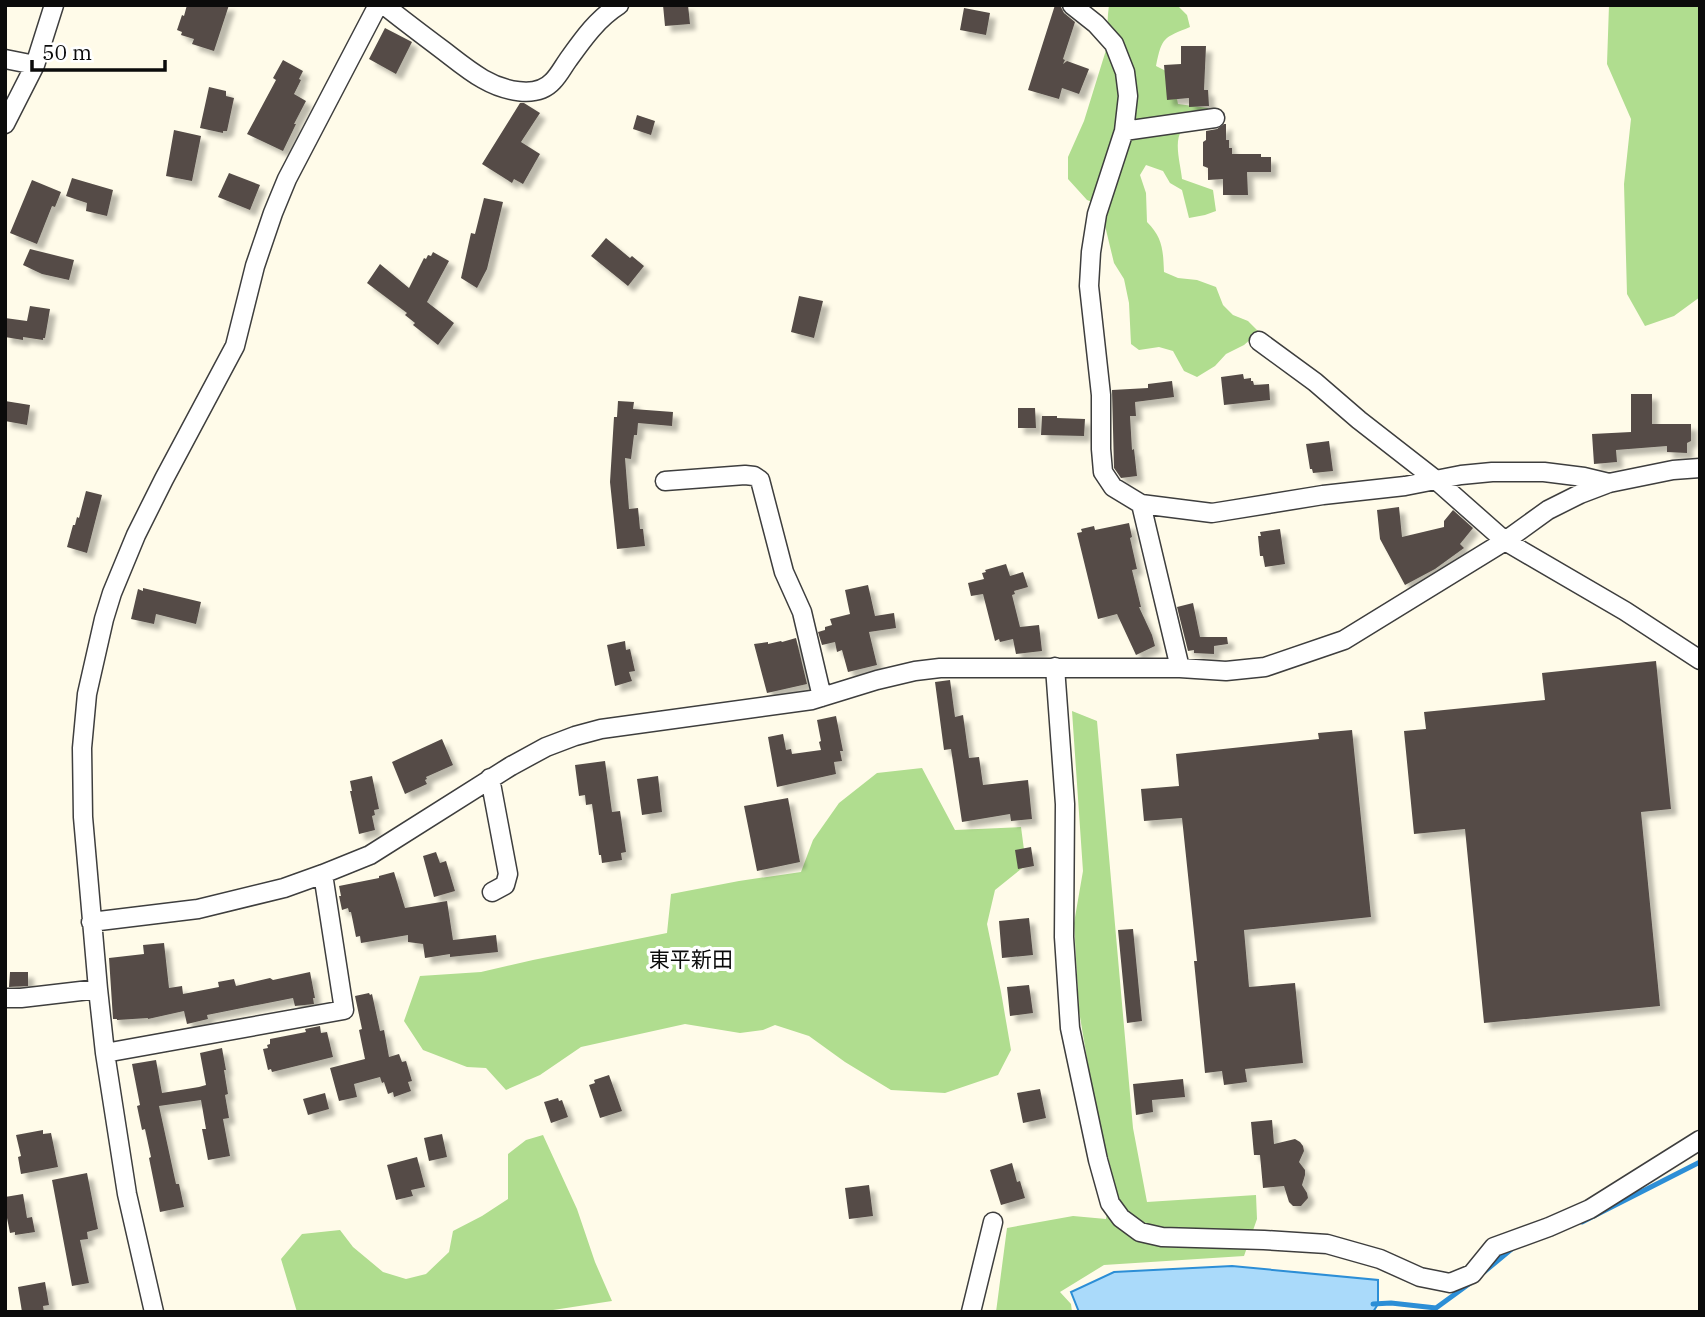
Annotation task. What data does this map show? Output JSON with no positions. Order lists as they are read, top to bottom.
{
  "districts": ["東平新田"],
  "scale_bar": "50 m"
}
